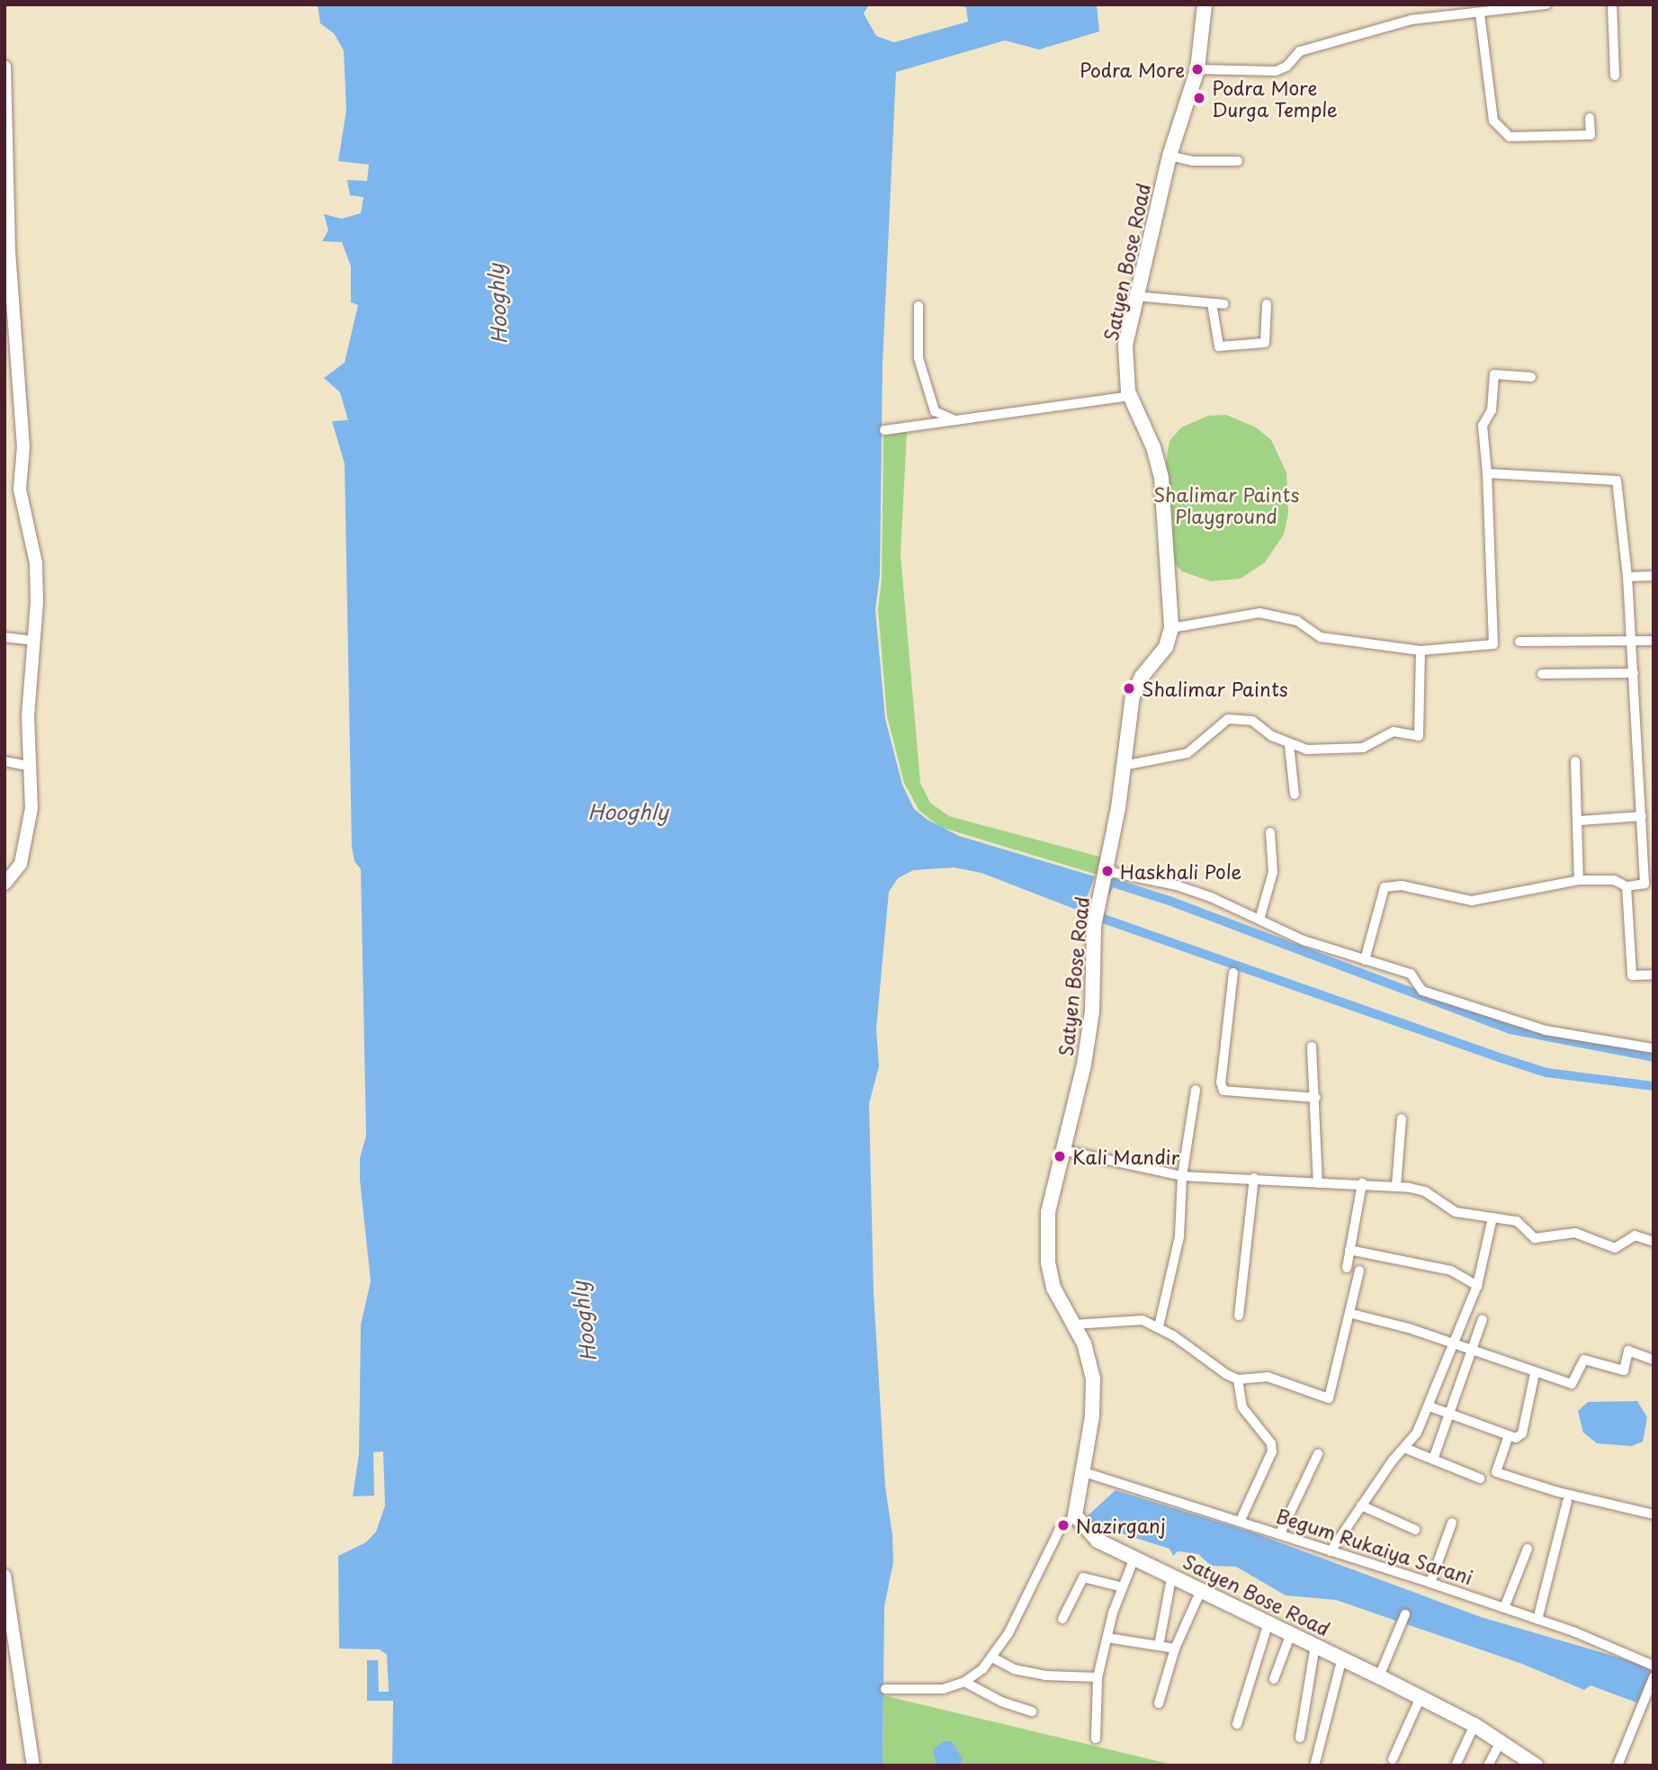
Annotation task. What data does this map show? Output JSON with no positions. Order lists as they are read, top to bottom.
{
  "streets": {
    "main road": ["Satyen Bose Road"],
    "street": ["Begum Rukaiya Sarani"]
  },
  "crossings": [
    ["Satyen Bose Road", "Begum Rukaiya Sarani"]
  ],
  "water": ["Hooghly"],
  "parks": ["Shalimar Paints Playground"],
  "places": [
    "Podra More",
    "Podra More Durga Temple",
    "Shalimar Paints",
    "Haskhali Pole",
    "Kali Mandir",
    "Nazirganj"
  ]
}
